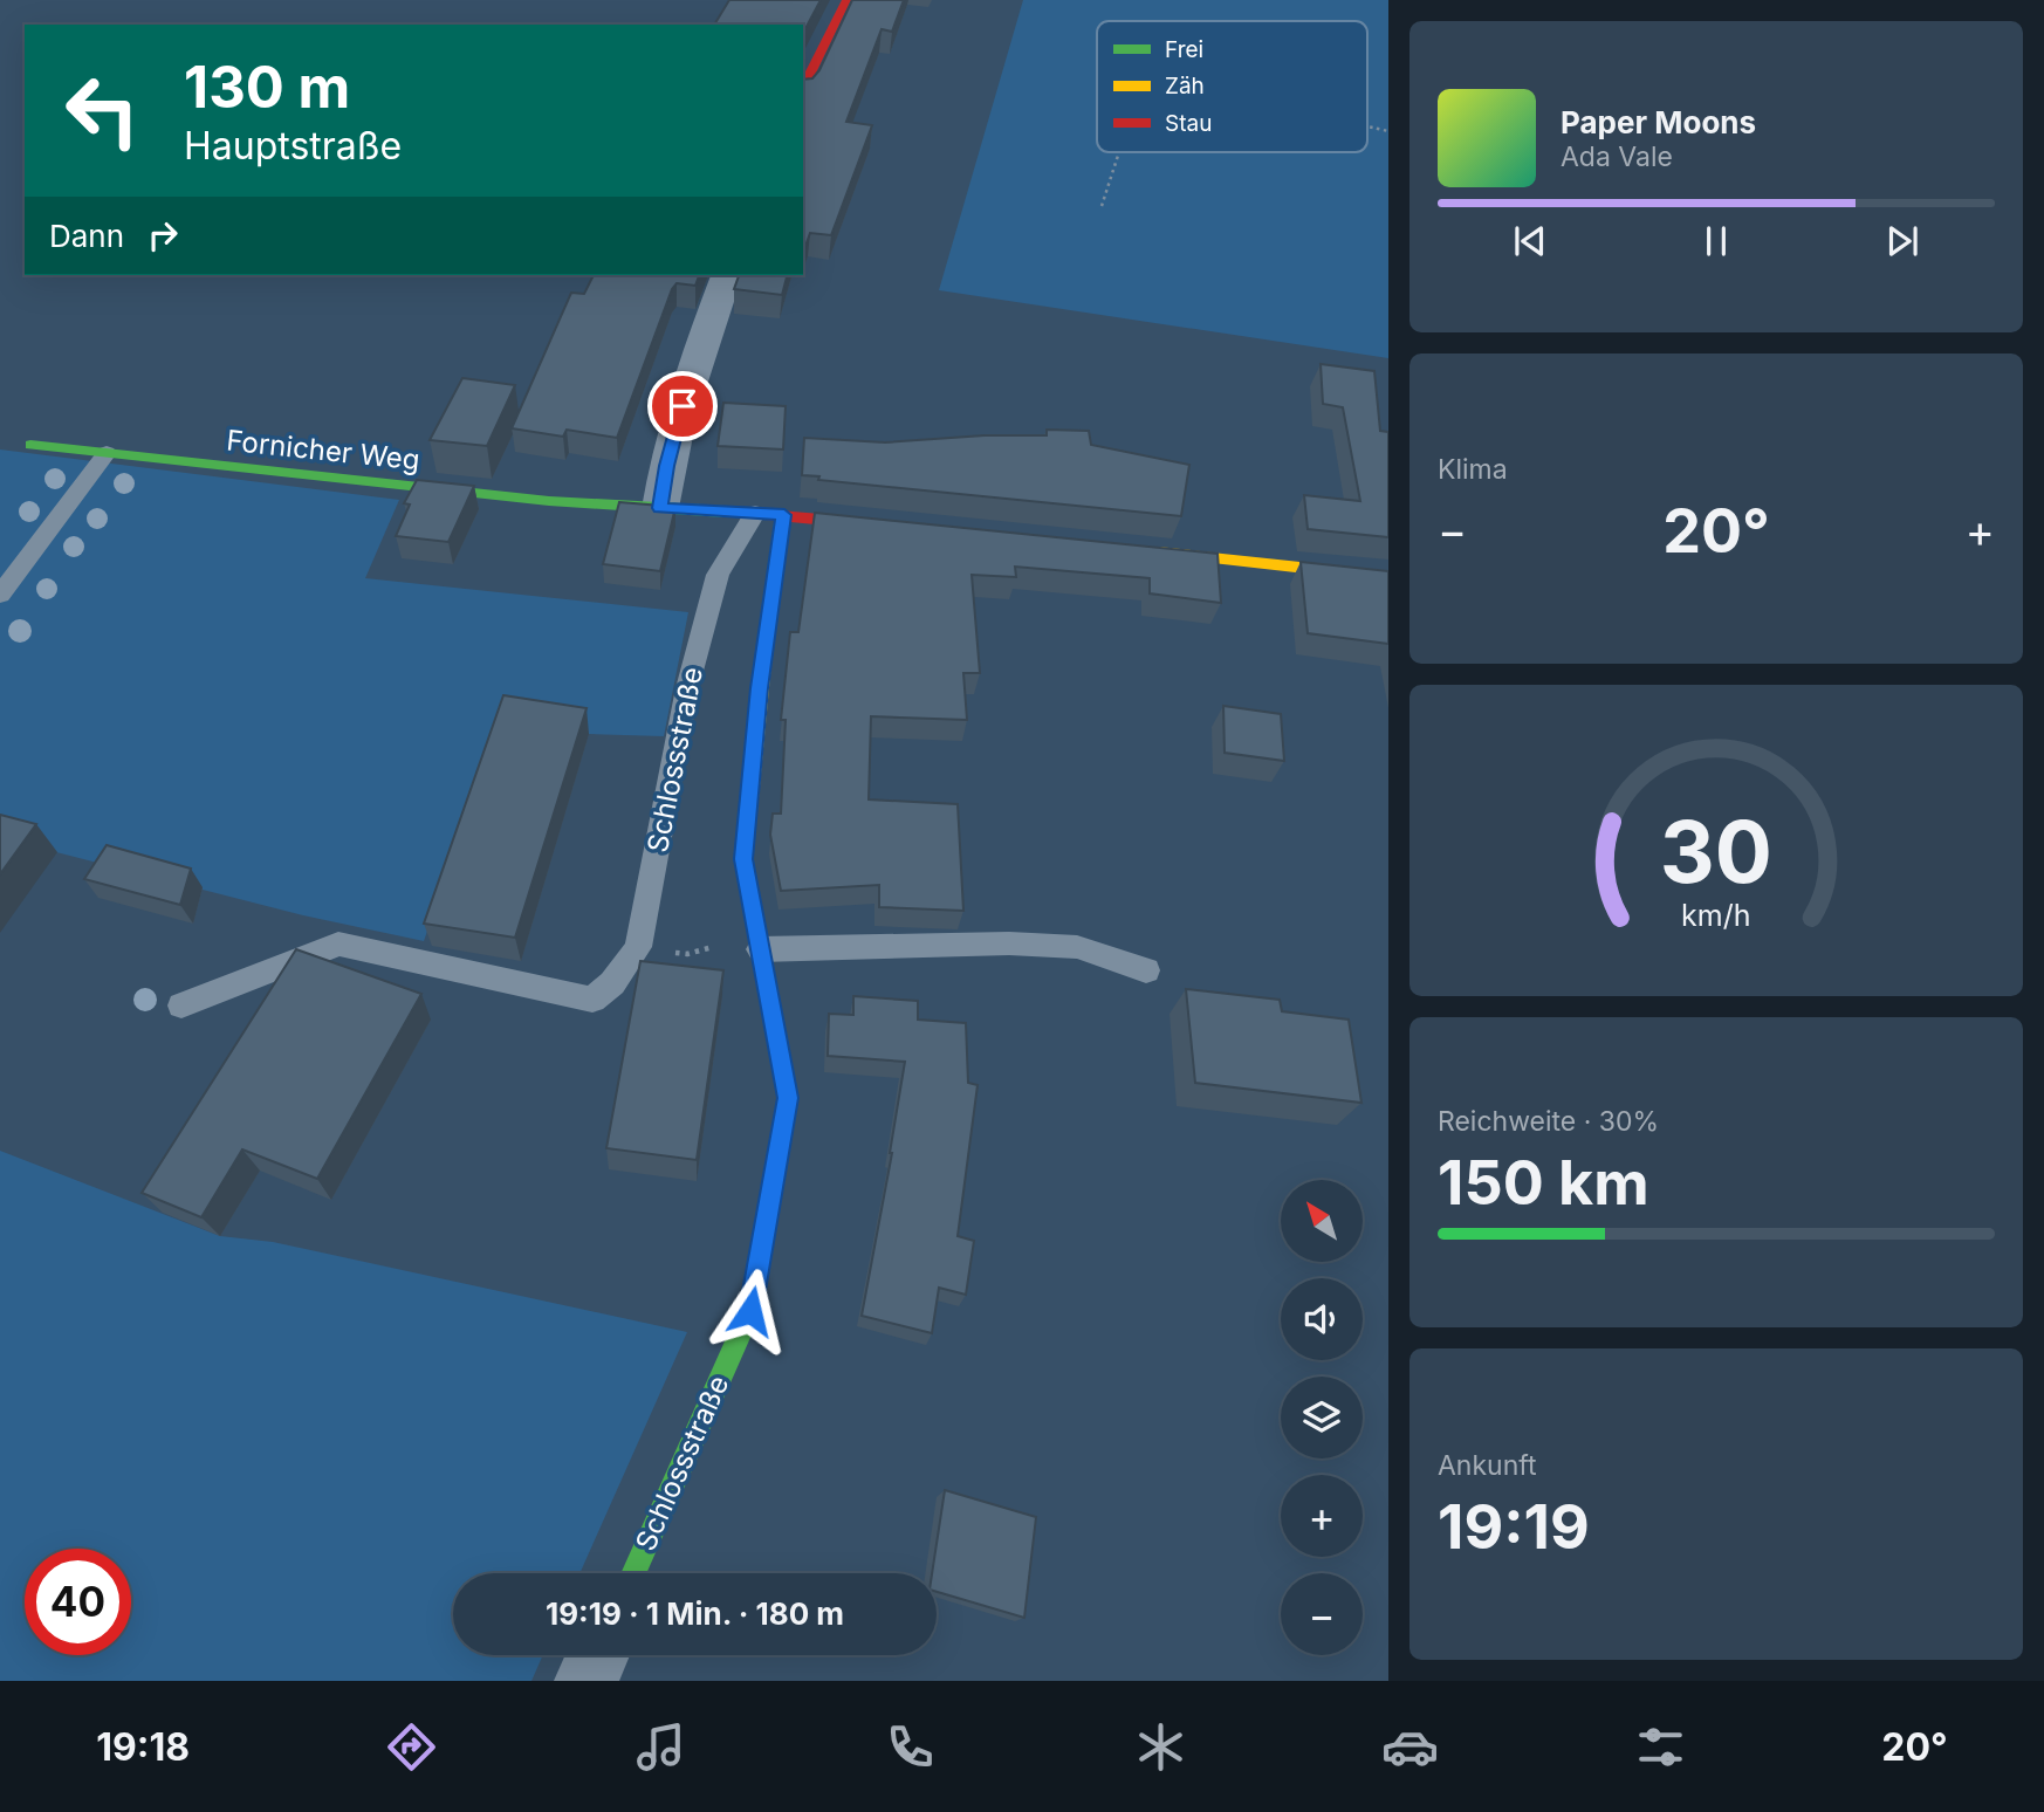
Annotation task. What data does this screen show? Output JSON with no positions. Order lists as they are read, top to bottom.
{
  "streets": {
    "street": ["Fornicher Weg", "Schlossstraße"]
  },
  "crossings": [
    ["Fornicher Weg", "Schlossstraße"]
  ],
  "legend": ["Frei", "Zäh", "Stau"],
  "north": "top left",
  "page": {
    "turn": ["130 m", "Hauptstraße"],
    "song": ["Paper Moons", "Ada Vale"],
    "then": "Dann",
    "tile": [
      "Klima",
      ["Reichweite · 30%", "150 km"],
      ["Ankunft", "19:19"]
    ],
    "heat": ["−", "20°", "+"],
    "map_buttons": ["+", "−"],
    "limit": "40",
    "trip": "19:19 · 1 Min. · 180 m",
    "tabs": ["19:18", "20°"],
    "gauge": ["30", "km/h"]
  }
}
